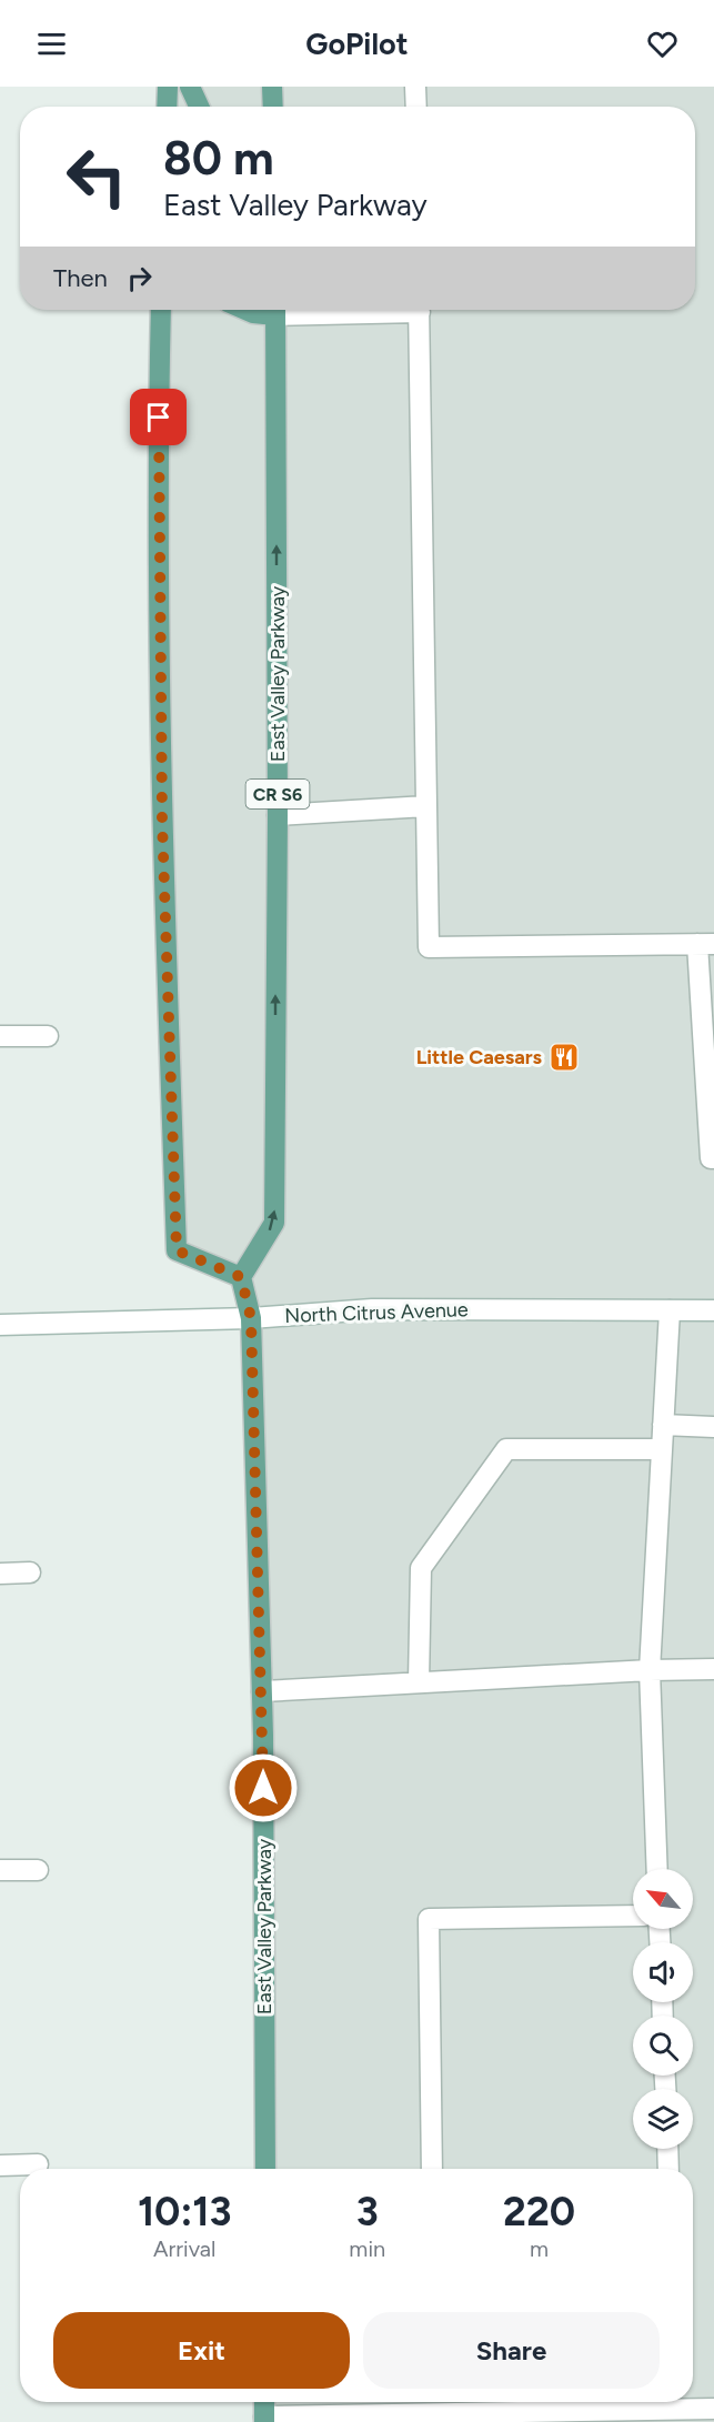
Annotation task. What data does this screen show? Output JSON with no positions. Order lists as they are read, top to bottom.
{
  "streets": {
    "main road": ["East Valley Parkway", "CR S6"],
    "street": ["North Citrus Avenue"]
  },
  "crossings": [
    ["East Valley Parkway", "North Citrus Avenue"]
  ],
  "places": {
    "restaurant": ["Little Caesars"]
  },
  "north": "top left",
  "page": {
    "header": "GoPilot",
    "turn": ["80 m", "East Valley Parkway"],
    "then": "Then",
    "eta": [
      "10:13",
      "Arrival",
      "3",
      "min",
      "220",
      "m"
    ],
    "buttons": ["Exit", "Share"]
  }
}
